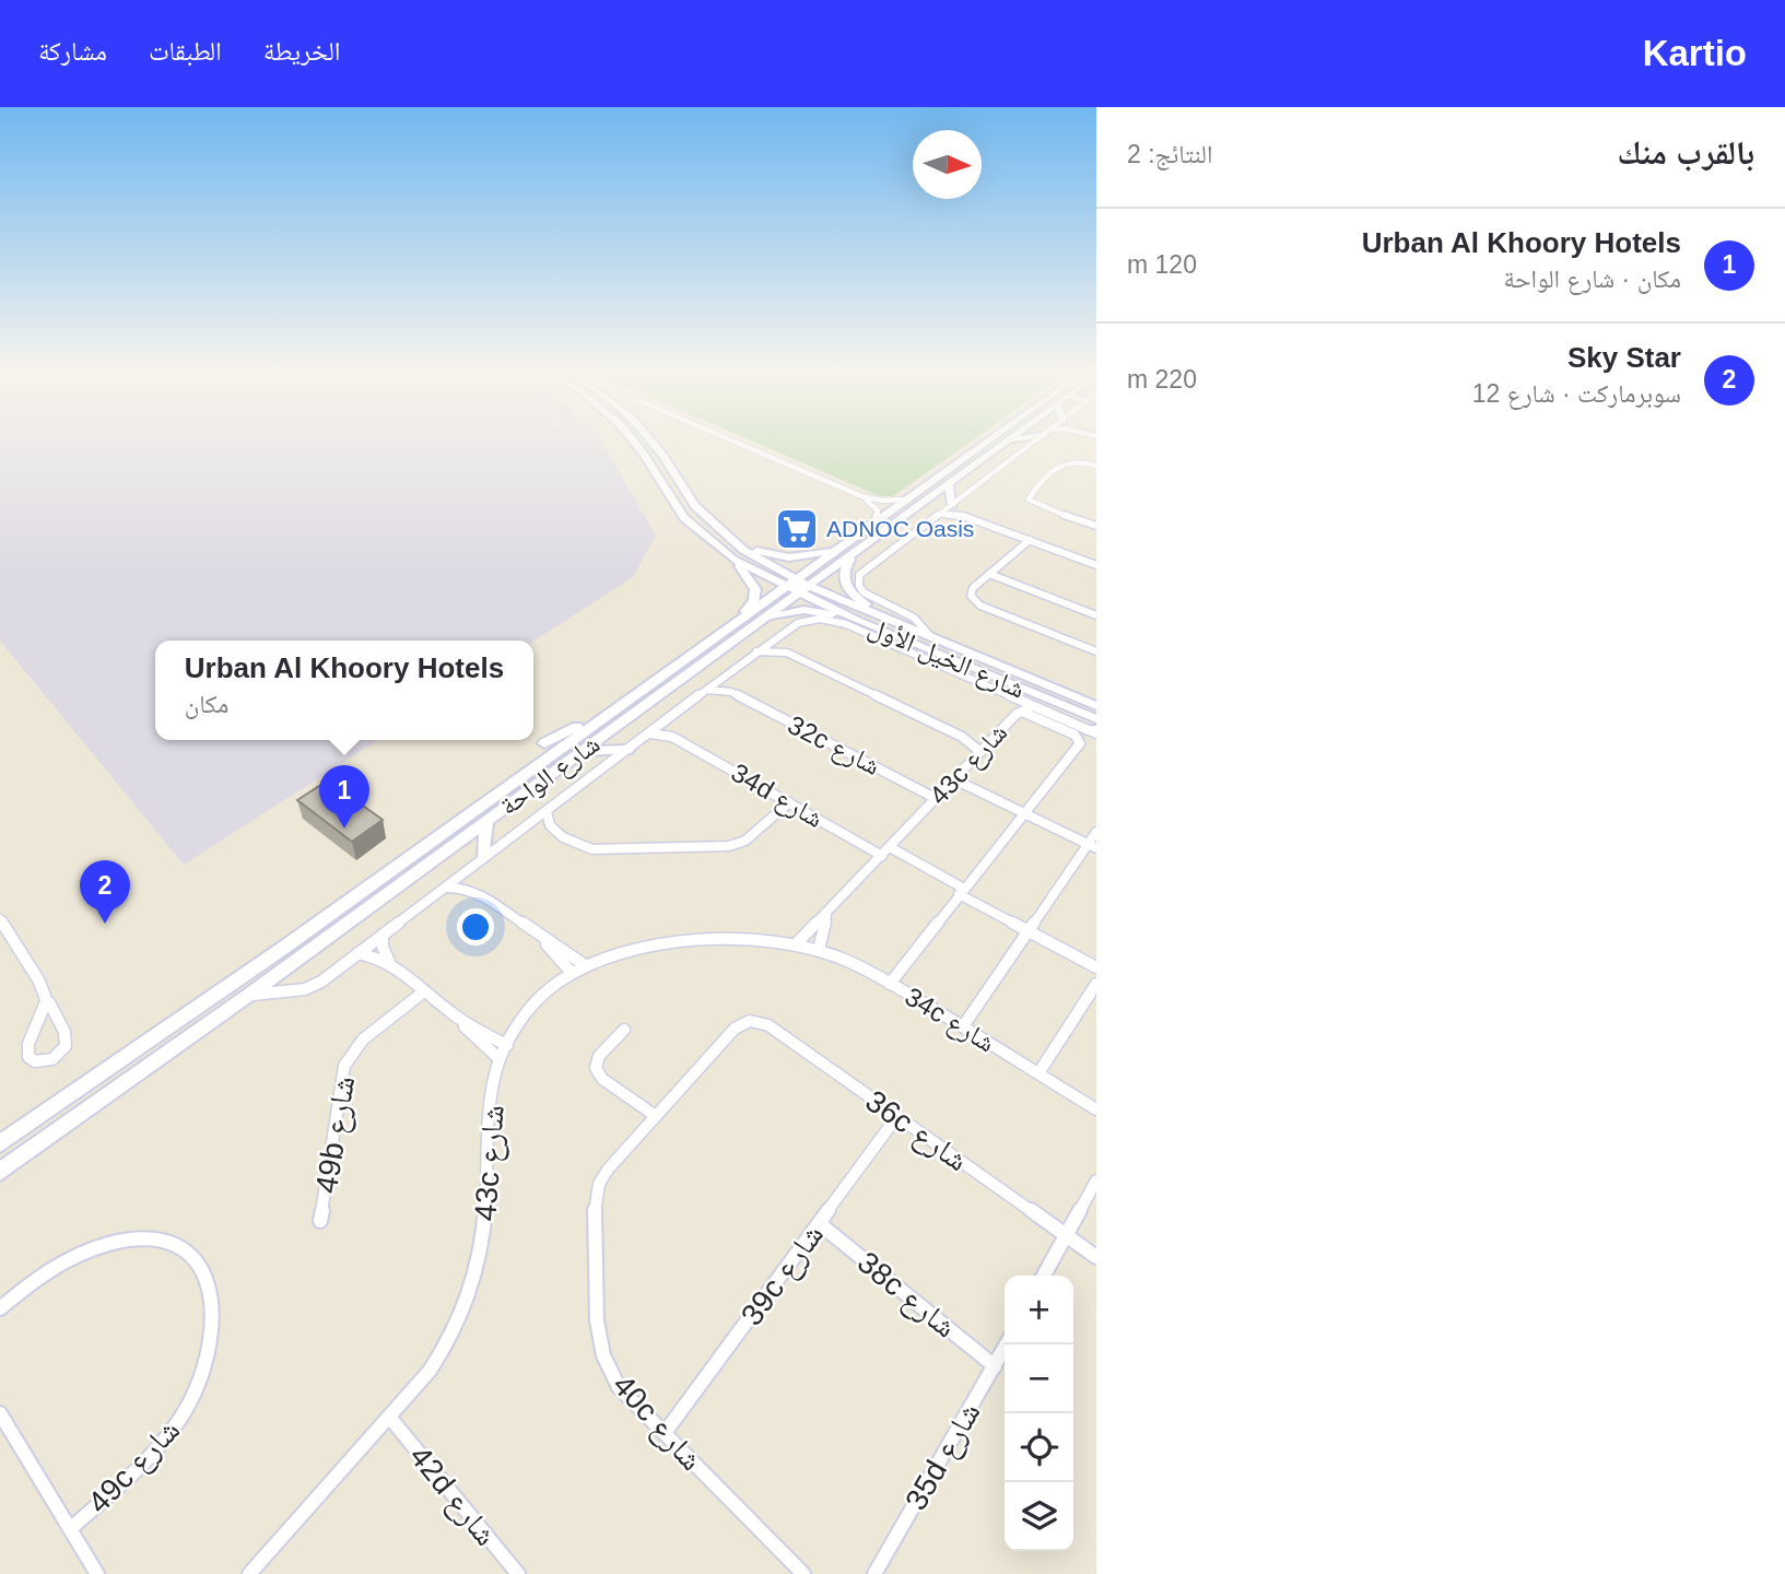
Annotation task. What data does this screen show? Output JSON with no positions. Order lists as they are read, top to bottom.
{
  "streets": {
    "street": [
      "شارع الخيل الأول",
      "32c شارع",
      "43c شارع",
      "شارع الواحة",
      "34d شارع",
      "34c شارع",
      "36c شارع",
      "49b شارع",
      "39c شارع",
      "38c شارع",
      "40c شارع",
      "35d شارع",
      "49c شارع",
      "42d شارع"
    ]
  },
  "crossings": [
    ["شارع الخيل الأول", "شارع الواحة"],
    ["32c شارع", "43c شارع"],
    ["43c شارع", "34d شارع"],
    ["43c شارع", "34c شارع"],
    ["43c شارع", "42d شارع"],
    ["36c شارع", "39c شارع"],
    ["36c شارع", "40c شارع"],
    ["39c شارع", "38c شارع"],
    ["39c شارع", "40c شارع"],
    ["38c شارع", "35d شارع"]
  ],
  "places": {
    "supermarket": ["ADNOC Oasis"]
  },
  "north": "right",
  "page": {
    "header": "Kartio",
    "nav": ["الخريطة", "الطبقات", "مشاركة"],
    "heading": ["بالقرب منك", "النتائج: 2"],
    "list": [
      {
        "mark": "1",
        "name": "Urban Al Khoory Hotels",
        "note": "مكان · شارع الواحة",
        "value": "120 m"
      },
      {
        "mark": "2",
        "name": "Sky Star",
        "note": "سوبرماركت · شارع 12",
        "value": "220 m"
      }
    ],
    "popup": ["Urban Al Khoory Hotels", "مكان"],
    "pins": ["1", "2"],
    "map_buttons": ["+", "−"]
  }
}
